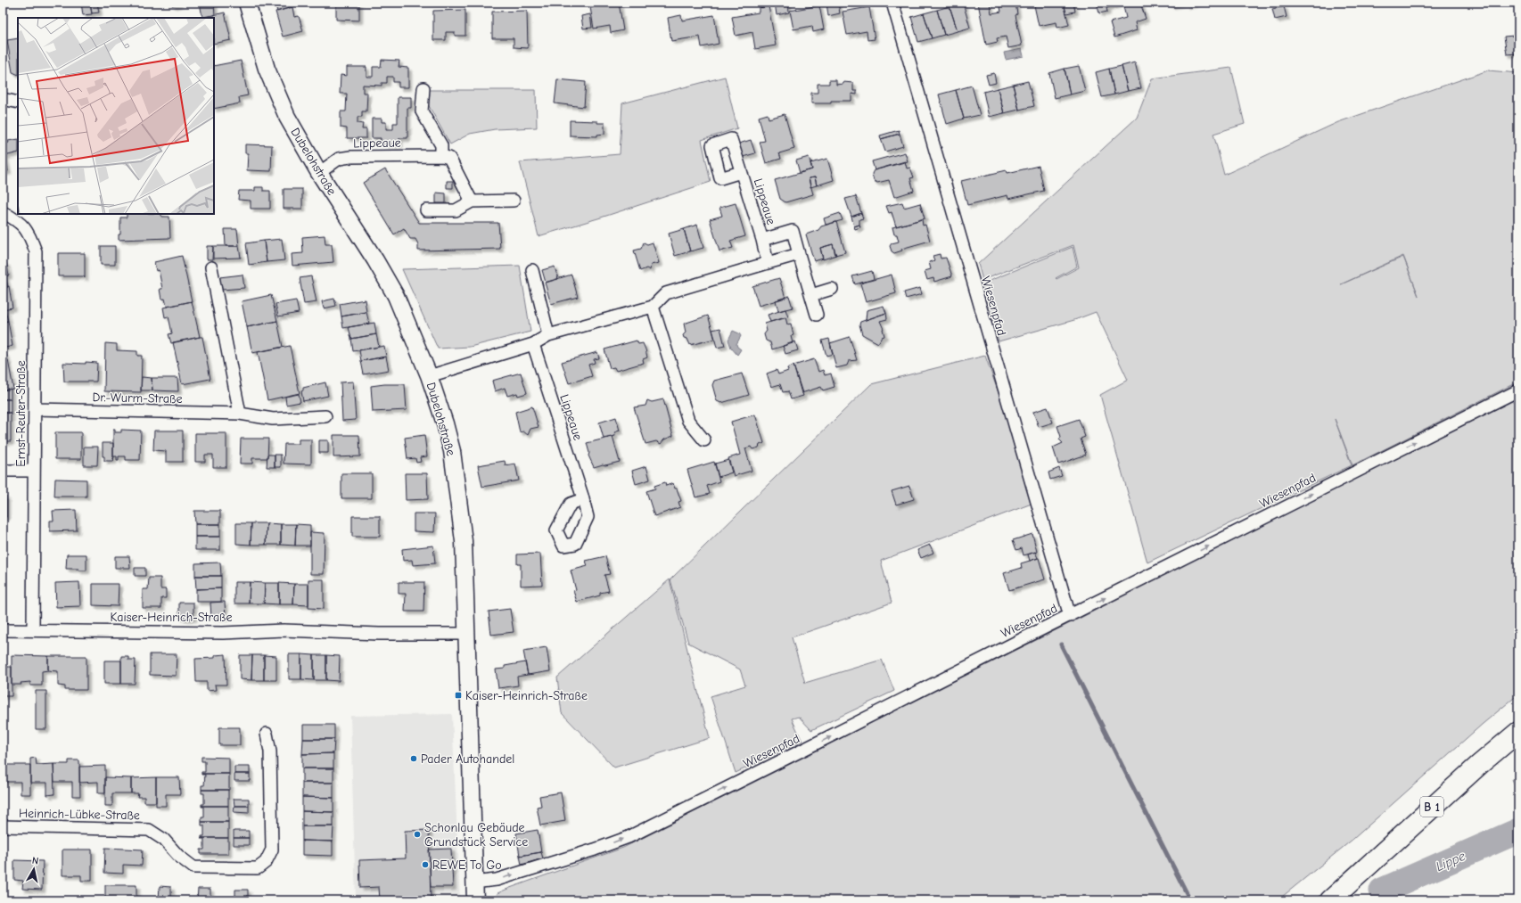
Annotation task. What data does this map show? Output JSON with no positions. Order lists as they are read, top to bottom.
{
  "streets": {
    "highway": ["B 1"],
    "main road": ["Dubelohstraße"],
    "street": [
      "Lippeaue",
      "Wiesenpfad",
      "Dr.-Wurm-Straße",
      "Ernst-Reuter-Straße",
      "Kaiser-Heinrich-Straße",
      "Heinrich-Lübke-Straße"
    ]
  },
  "crossings": [
    ["Lippeaue", "Dubelohstraße"],
    ["Dubelohstraße", "Wiesenpfad"],
    ["Dubelohstraße", "Kaiser-Heinrich-Straße"],
    ["Dr.-Wurm-Straße", "Ernst-Reuter-Straße"],
    ["Ernst-Reuter-Straße", "Kaiser-Heinrich-Straße"]
  ],
  "one_way": ["Wiesenpfad"],
  "water": ["Lippe"],
  "places": {
    "transit": ["Kaiser-Heinrich-Straße"],
    "other": ["Pader Autohandel", "Schonlau Gebäude Grundstück Service", "REWE To Go"]
  },
  "north": "top"
}
